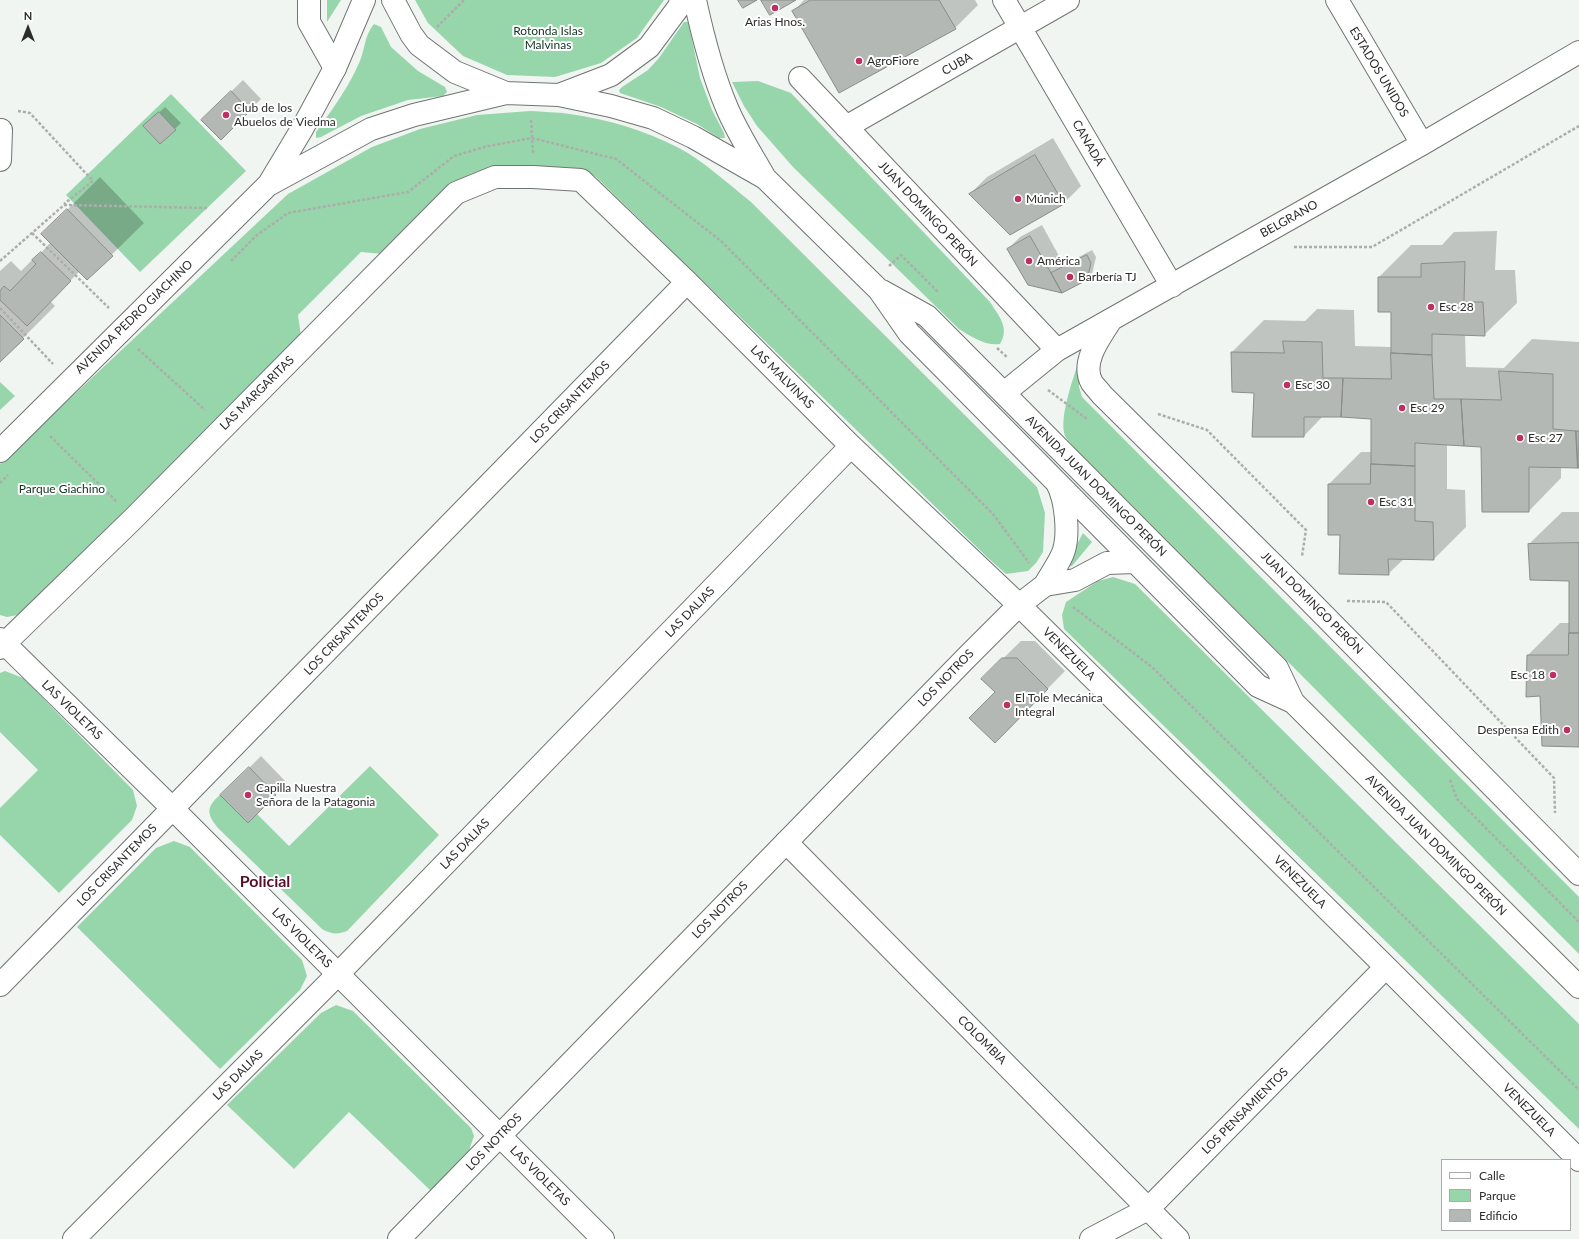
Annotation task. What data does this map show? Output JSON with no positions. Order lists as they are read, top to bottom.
{
  "streets": {
    "street": [
      "CUBA",
      "ESTADOS UNIDOS",
      "CANADÁ",
      "JUAN DOMINGO PERÓN",
      "BELGRANO",
      "AVENIDA PEDRO GIACHINO",
      "LAS MALVINAS",
      "LAS MARGARITAS",
      "LOS CRISANTEMOS",
      "AVENIDA JUAN DOMINGO PERÓN",
      "LAS DALIAS",
      "VENEZUELA",
      "LOS NOTROS",
      "LAS VIOLETAS",
      "COLOMBIA",
      "LOS PENSAMIENTOS"
    ]
  },
  "crossings": [
    ["CUBA", "CANADÁ"],
    ["CUBA", "JUAN DOMINGO PERÓN"],
    ["ESTADOS UNIDOS", "BELGRANO"],
    ["CANADÁ", "BELGRANO"],
    ["JUAN DOMINGO PERÓN", "BELGRANO"],
    ["BELGRANO", "AVENIDA JUAN DOMINGO PERÓN"],
    ["LAS MALVINAS", "LAS MARGARITAS"],
    ["LAS MALVINAS", "LOS CRISANTEMOS"],
    ["LAS MALVINAS", "LAS DALIAS"],
    ["LAS MALVINAS", "VENEZUELA"],
    ["LAS MALVINAS", "LOS NOTROS"],
    ["LAS MARGARITAS", "LAS VIOLETAS"],
    ["LOS CRISANTEMOS", "LAS VIOLETAS"],
    ["LAS DALIAS", "LAS VIOLETAS"],
    ["VENEZUELA", "LOS NOTROS"],
    ["VENEZUELA", "LOS PENSAMIENTOS"],
    ["LOS NOTROS", "LAS VIOLETAS"],
    ["LOS NOTROS", "COLOMBIA"],
    ["COLOMBIA", "LOS PENSAMIENTOS"]
  ],
  "districts": ["Policial"],
  "parks": ["Rotonda Islas Malvinas", "Parque Giachino"],
  "places": [
    "Arias Hnos.",
    "AgroFiore",
    "Club de los Abuelos de Viedma",
    "Múnich",
    "América",
    "Barbería TJ",
    "Esc 28",
    "Esc 30",
    "Esc 29",
    "Esc 27",
    "Esc 31",
    "Esc 18",
    "El Tole Mecánica Integral",
    "Despensa Edith",
    "Capilla Nuestra Señora de la Patagonia"
  ],
  "legend": ["Calle", "Parque", "Edificio"],
  "north": "top"
}
